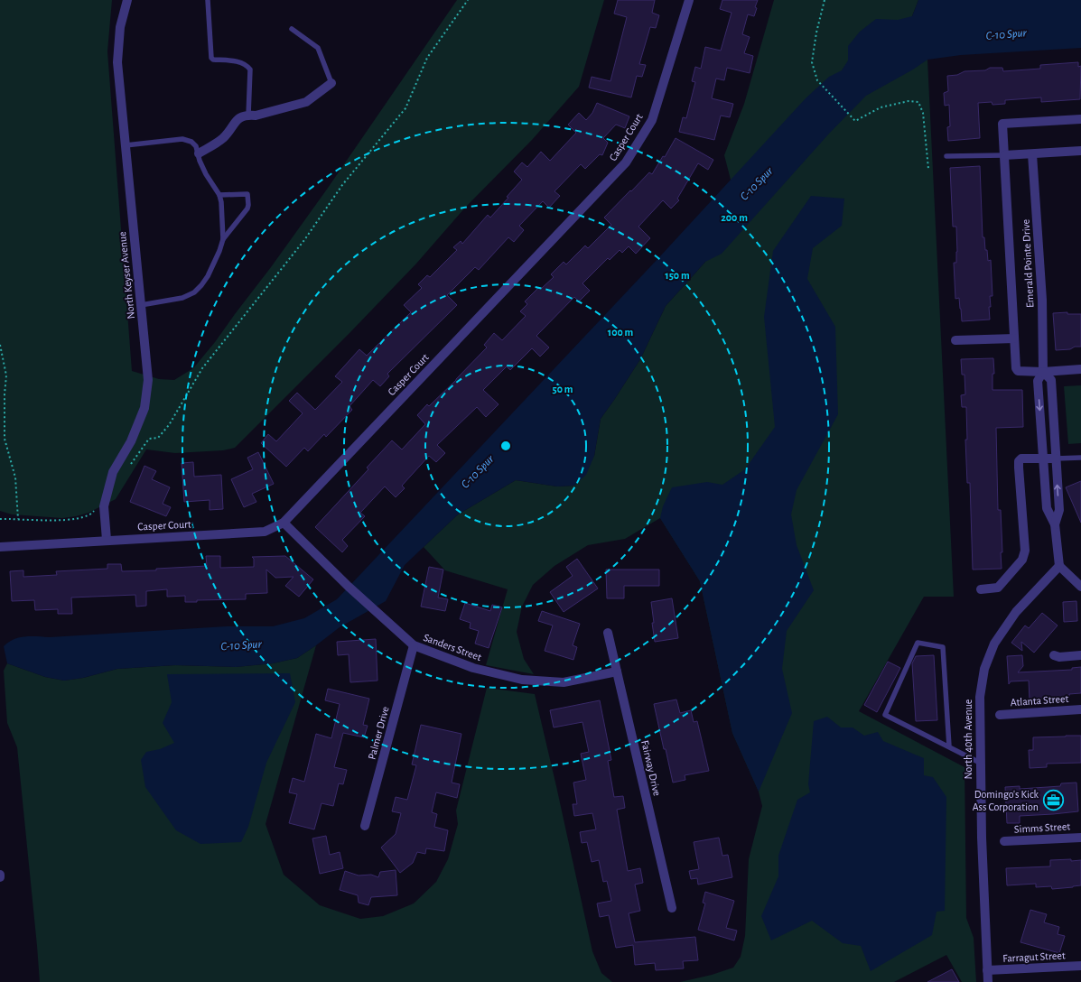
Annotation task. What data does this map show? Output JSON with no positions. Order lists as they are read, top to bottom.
{
  "streets": {
    "street": [
      "Casper Court",
      "Emerald Pointe Drive",
      "North Keyser Avenue",
      "Sanders Street",
      "Atlanta Street",
      "Palmer Drive",
      "North 40th Avenue",
      "Fairway Drive",
      "Simms Street",
      "Farragut Street"
    ]
  },
  "crossings": [
    ["Casper Court", "North Keyser Avenue"],
    ["Casper Court", "Sanders Street"],
    ["Emerald Pointe Drive", "North 40th Avenue"],
    ["Sanders Street", "Palmer Drive"],
    ["Sanders Street", "Fairway Drive"],
    ["North 40th Avenue", "Farragut Street"]
  ],
  "water": ["C-10 Spur"],
  "places": {
    "office": ["Domingo's Kick Ass Corporation"]
  },
  "rings": [
    "200 m",
    "150 m",
    "100 m",
    "50 m"
  ]
}
